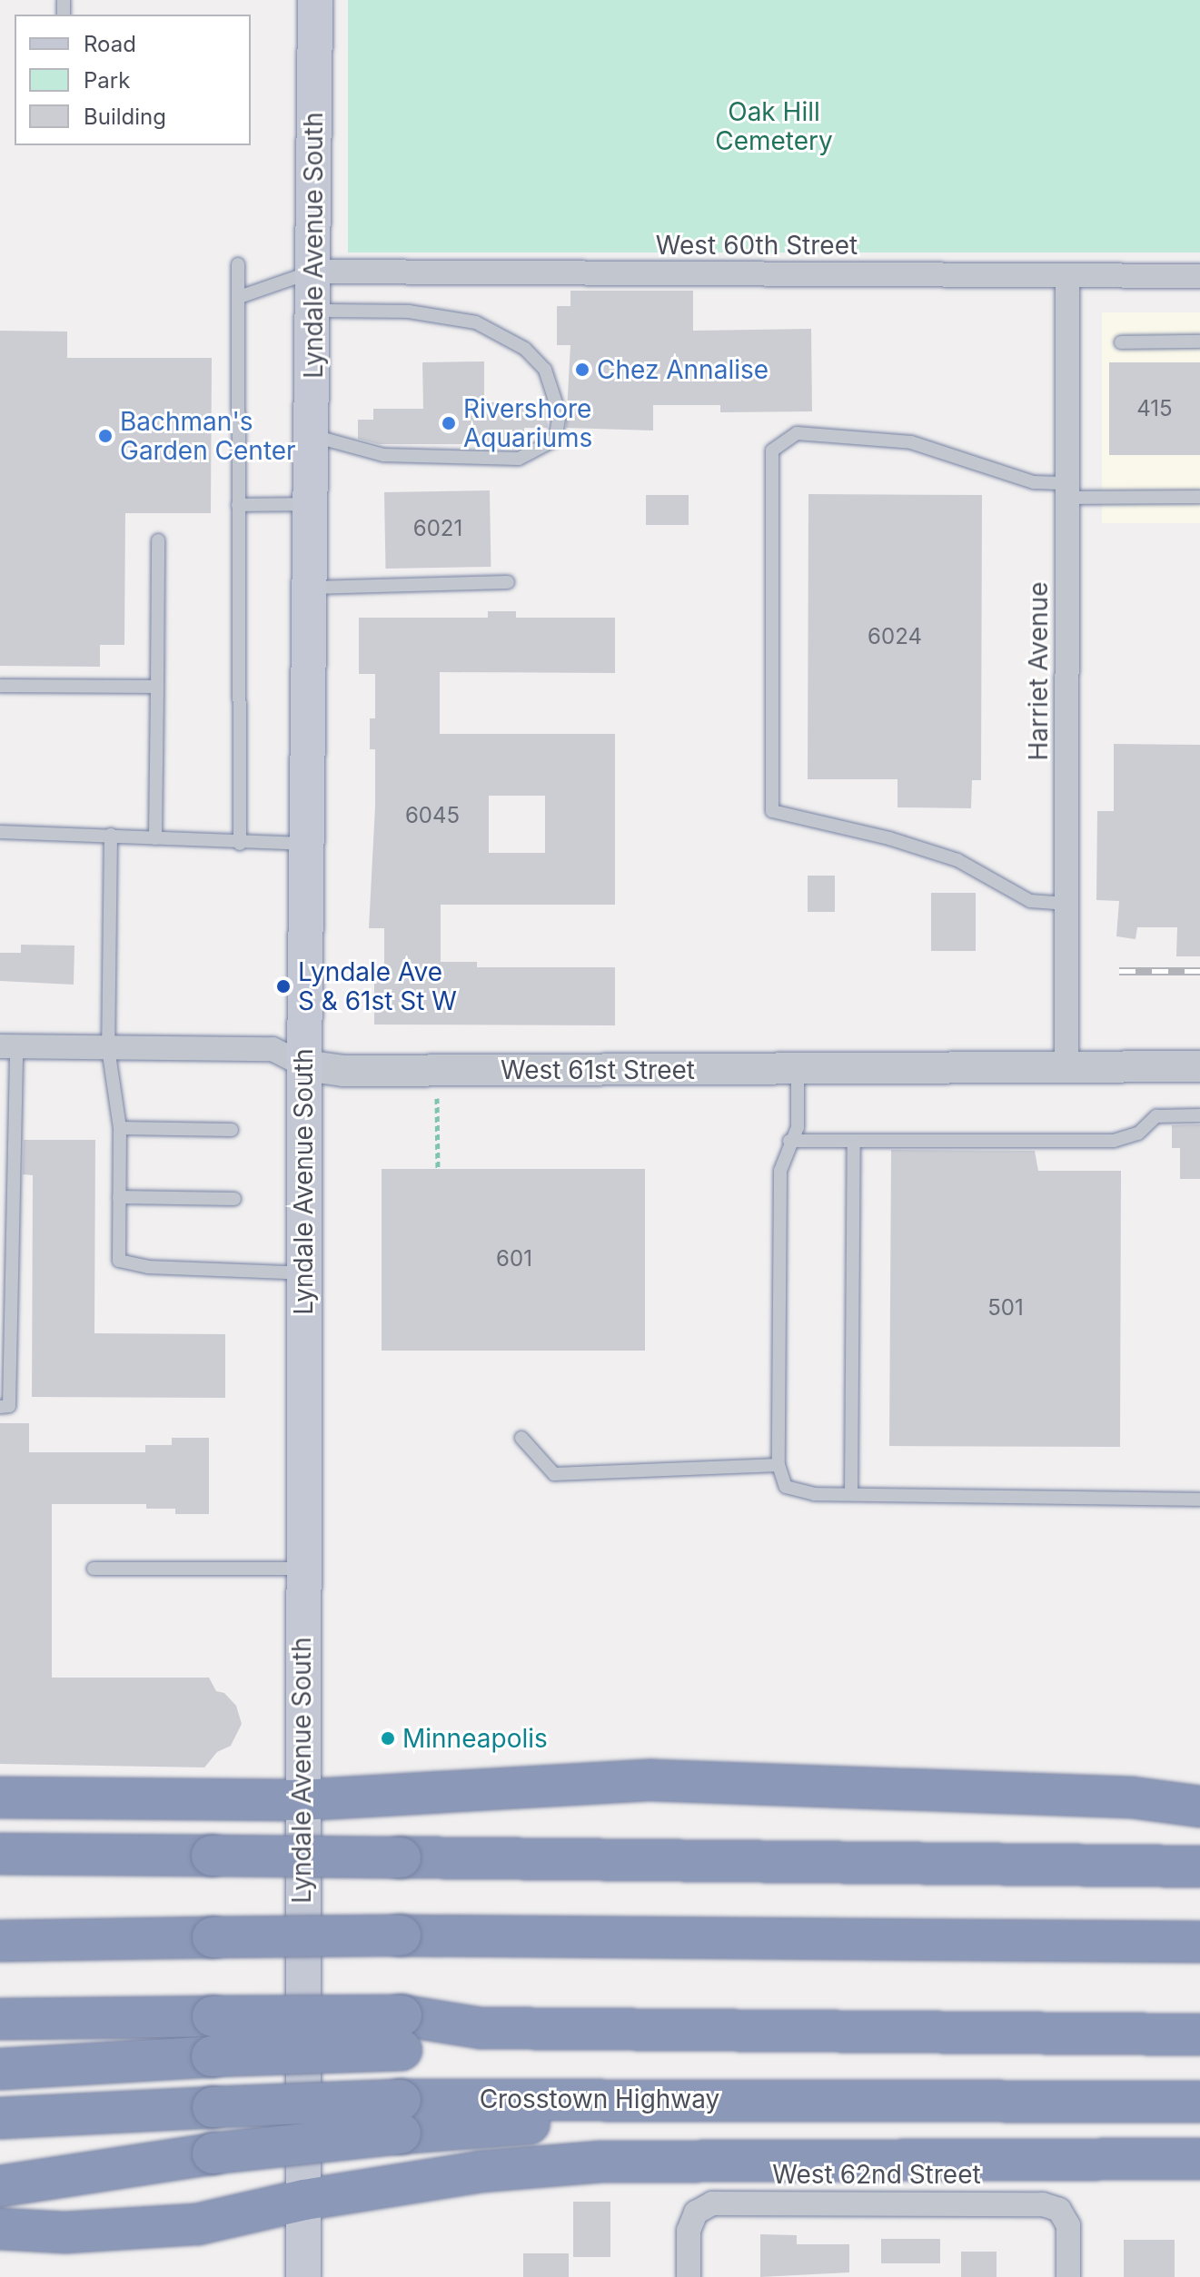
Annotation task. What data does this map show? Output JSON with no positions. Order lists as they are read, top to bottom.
{
  "streets": {
    "highway": ["Crosstown Highway"],
    "main road": ["Lyndale Avenue South"],
    "street": [
      "West 60th Street",
      "Harriet Avenue",
      "West 61st Street",
      "West 62nd Street"
    ]
  },
  "crossings": [
    ["Lyndale Avenue South", "West 60th Street"],
    ["Lyndale Avenue South", "West 61st Street"],
    ["West 60th Street", "Harriet Avenue"],
    ["Harriet Avenue", "West 61st Street"]
  ],
  "parks": ["Oak Hill Cemetery"],
  "places": [
    "Chez Annalise",
    "Rivershore Aquariums",
    "Bachman's Garden Center",
    "Lyndale Ave S & 61st St W",
    "Minneapolis"
  ],
  "house_numbers": [
    "415",
    "6021",
    "6024",
    "6045",
    "601",
    "501"
  ],
  "legend": ["Road", "Park", "Building"]
}
